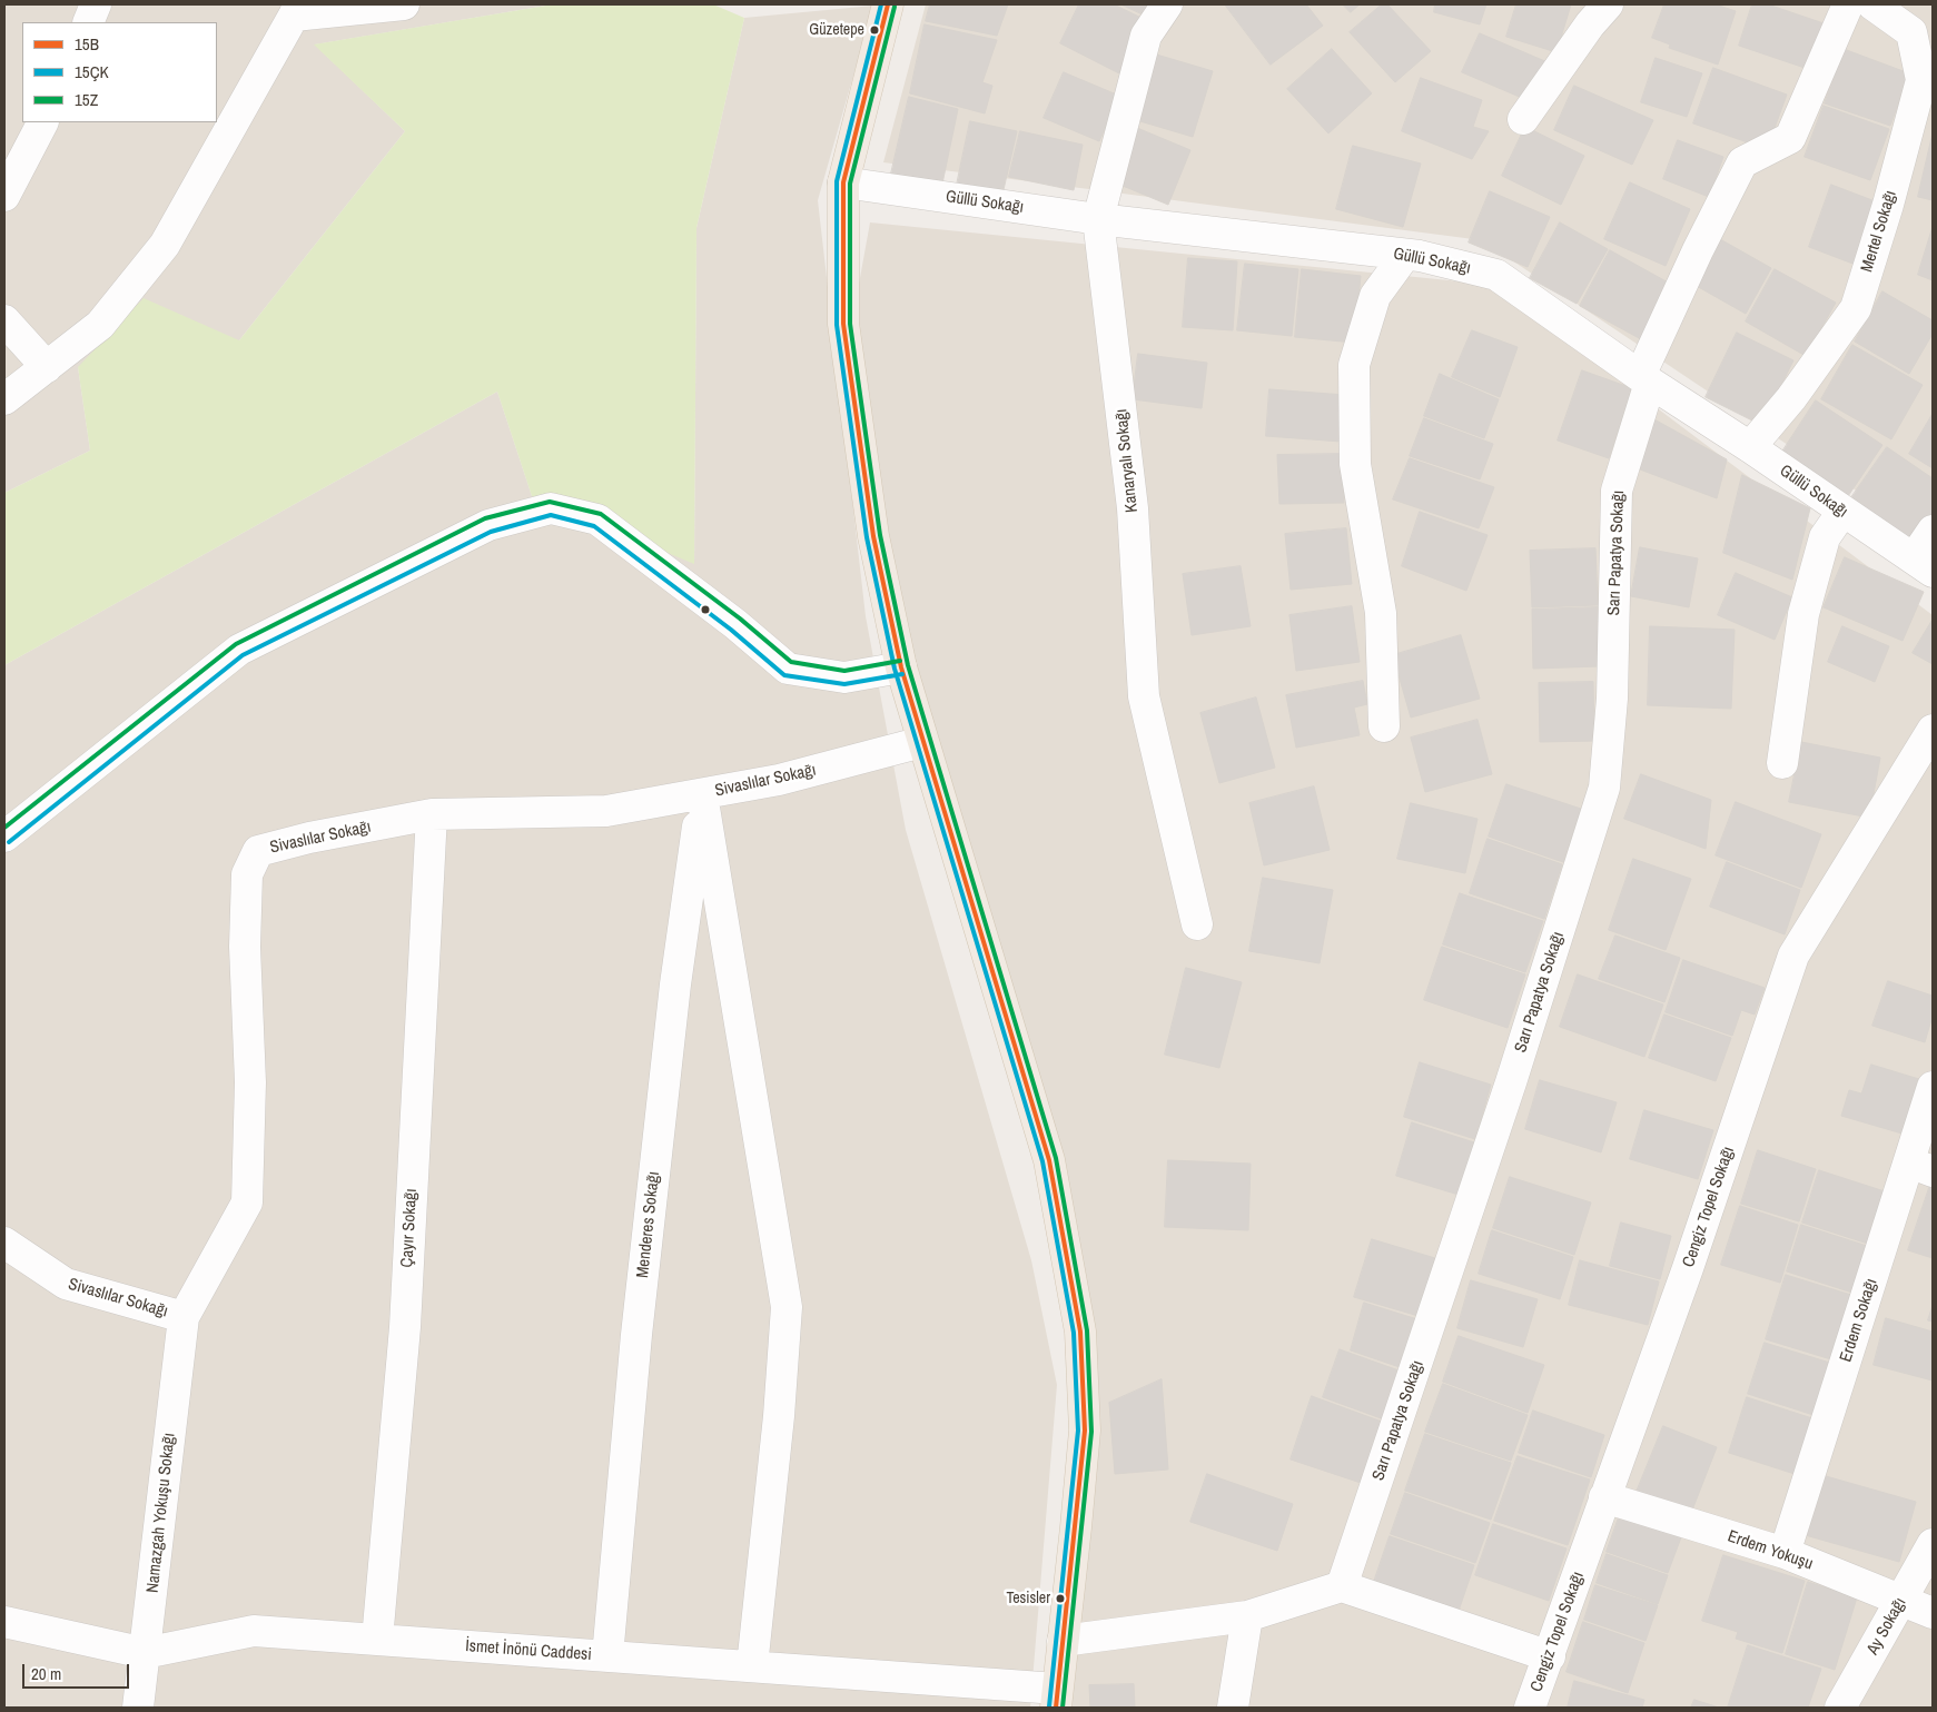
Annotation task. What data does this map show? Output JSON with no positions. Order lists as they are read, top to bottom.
{
  "streets": {
    "street": [
      "Güllü Sokağı",
      "Mertel Sokağı",
      "Kanaryalı Sokağı",
      "Sarı Papatya Sokağı",
      "Sivaslılar Sokağı",
      "Cengiz Topel Sokağı",
      "Menderes Sokağı",
      "Çayır Sokağı",
      "Erdem Sokağı",
      "Namazgah Yokuşu Sokağı",
      "Erdem Yokuşu",
      "Ay Sokağı",
      "İsmet İnönü Caddesi"
    ]
  },
  "crossings": [
    ["Güllü Sokağı", "Mertel Sokağı"],
    ["Güllü Sokağı", "Kanaryalı Sokağı"],
    ["Güllü Sokağı", "Sarı Papatya Sokağı"],
    ["Sivaslılar Sokağı", "Menderes Sokağı"],
    ["Sivaslılar Sokağı", "Çayır Sokağı"],
    ["Sivaslılar Sokağı", "Namazgah Yokuşu Sokağı"],
    ["Cengiz Topel Sokağı", "Erdem Yokuşu"],
    ["Menderes Sokağı", "İsmet İnönü Caddesi"],
    ["Çayır Sokağı", "İsmet İnönü Caddesi"],
    ["Erdem Sokağı", "Erdem Yokuşu"],
    ["Namazgah Yokuşu Sokağı", "İsmet İnönü Caddesi"],
    ["Erdem Yokuşu", "Ay Sokağı"]
  ],
  "places": ["Güzetepe", "Tesisler"],
  "lines": ["transit line 15B", "transit line 15ÇK", "transit line 15Z"],
  "legend": ["15B", "15ÇK", "15Z"],
  "scale_bar": "20 m"
}
